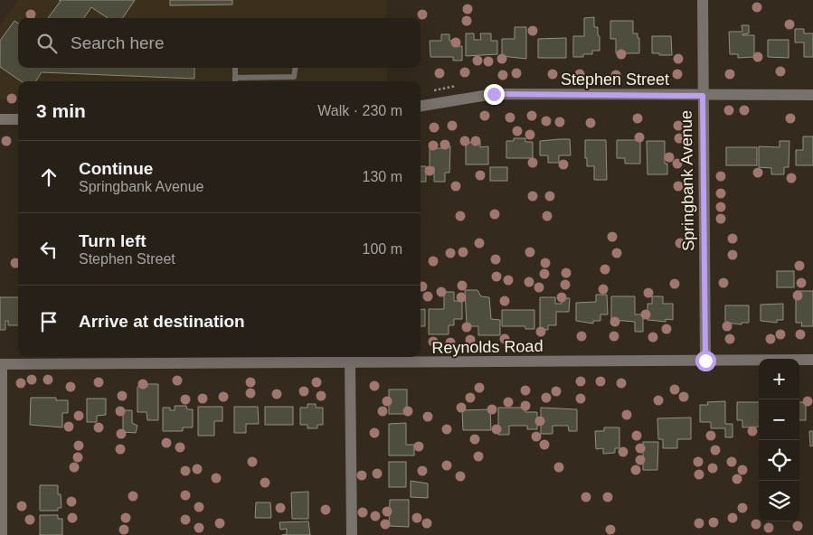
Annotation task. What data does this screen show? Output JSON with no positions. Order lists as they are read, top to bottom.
{
  "streets": {
    "street": ["Stephen Street", "Springbank Avenue", "Reynolds Road"]
  },
  "crossings": [
    ["Stephen Street", "Springbank Avenue"],
    ["Springbank Avenue", "Reynolds Road"]
  ],
  "page": {
    "search": "Search here",
    "heading": ["3 min", "Walk · 230 m"],
    "list": [
      ["Continue", "Springbank Avenue", "130 m"],
      ["Turn left", "Stephen Street", "100 m"],
      "Arrive at destination"
    ],
    "map_buttons": ["+", "−"]
  }
}
